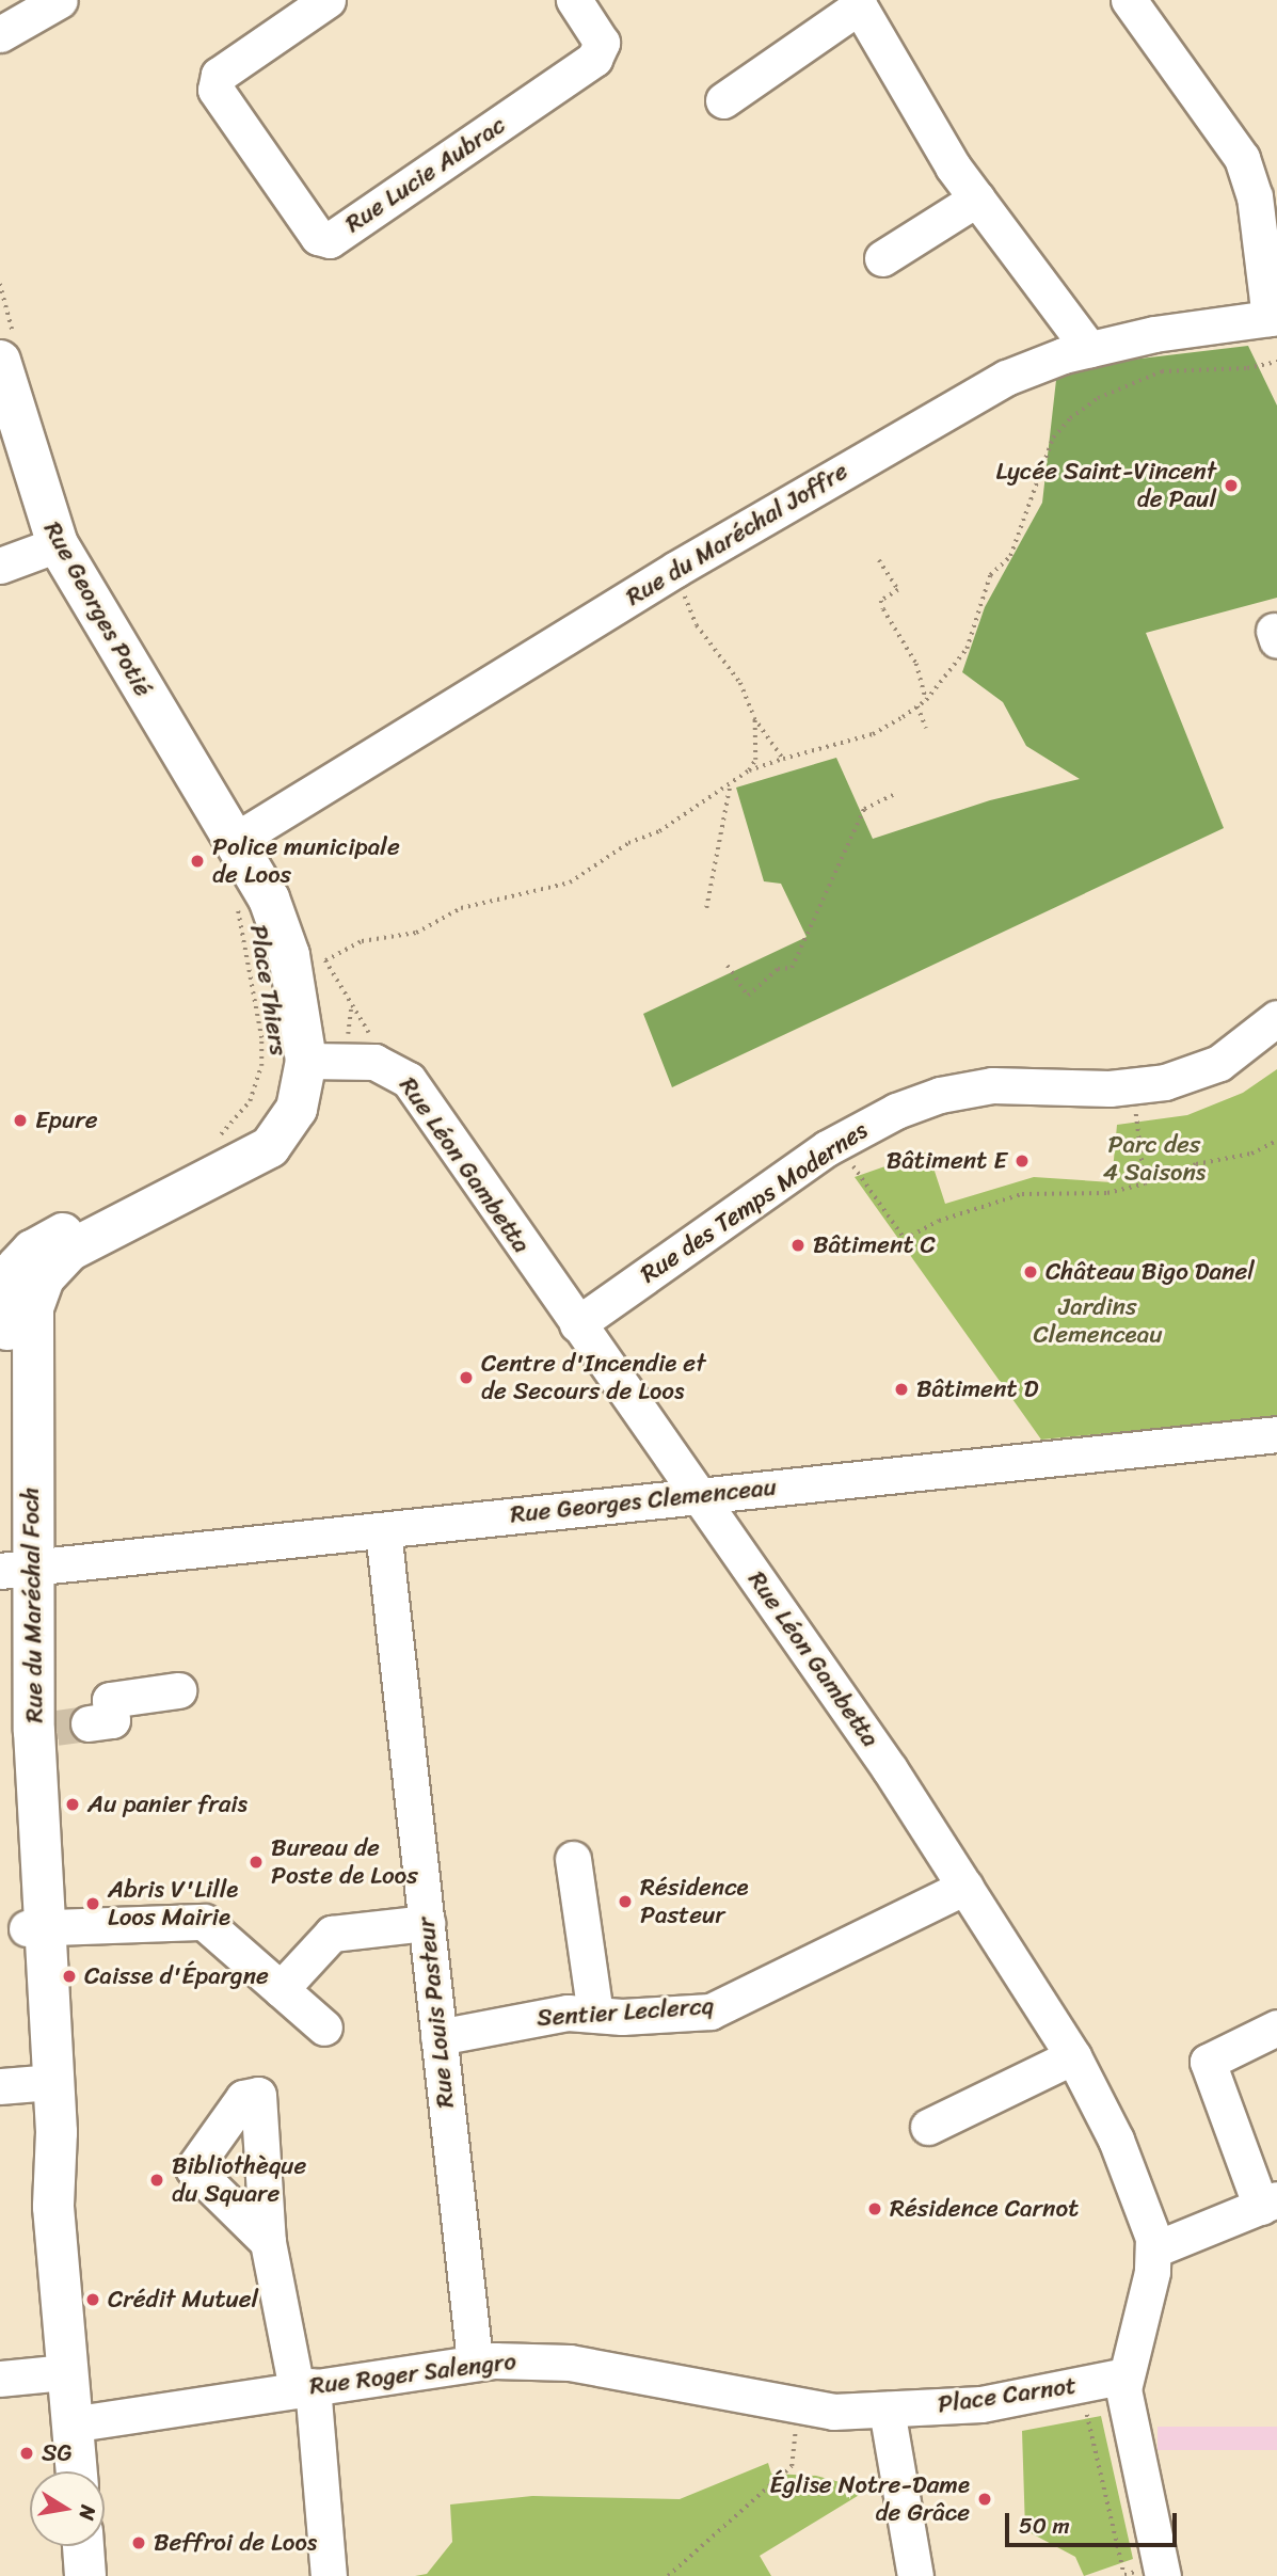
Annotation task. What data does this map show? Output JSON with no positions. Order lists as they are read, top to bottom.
{
  "streets": {
    "main road": ["Rue Georges Potié", "Place Thiers", "Rue du Maréchal Foch"],
    "street": [
      "Rue Lucie Aubrac",
      "Rue du Maréchal Joffre",
      "Rue Léon Gambetta",
      "Rue des Temps Modernes",
      "Rue Georges Clemenceau",
      "Rue Louis Pasteur",
      "Sentier Leclercq",
      "Rue Roger Salengro",
      "Place Carnot"
    ]
  },
  "crossings": [
    ["Rue du Maréchal Joffre", "Rue Georges Potié"],
    ["Rue du Maréchal Joffre", "Place Thiers"],
    ["Rue Georges Potié", "Place Thiers"],
    ["Place Thiers", "Rue Léon Gambetta"],
    ["Place Thiers", "Rue du Maréchal Foch"],
    ["Rue Léon Gambetta", "Rue des Temps Modernes"],
    ["Rue Léon Gambetta", "Rue Georges Clemenceau"],
    ["Rue Léon Gambetta", "Sentier Leclercq"],
    ["Rue Georges Clemenceau", "Rue du Maréchal Foch"],
    ["Rue Georges Clemenceau", "Rue Louis Pasteur"],
    ["Rue du Maréchal Foch", "Rue Roger Salengro"],
    ["Rue Louis Pasteur", "Sentier Leclercq"],
    ["Rue Louis Pasteur", "Rue Roger Salengro"],
    ["Rue Roger Salengro", "Place Carnot"]
  ],
  "parks": ["Parc des 4 Saisons", "Jardins Clemenceau"],
  "places": [
    "Lycée Saint-Vincent de Paul",
    "Police municipale de Loos",
    "Epure",
    "Bâtiment E",
    "Bâtiment C",
    "Château Bigo Danel",
    "Centre d'Incendie et de Secours de Loos",
    "Bâtiment D",
    "Au panier frais",
    "Bureau de Poste de Loos",
    "Résidence Pasteur",
    "Abris V'Lille Loos Mairie",
    "Caisse d'Épargne",
    "Bibliothèque du Square",
    "Résidence Carnot",
    "Crédit Mutuel",
    "SG",
    "Église Notre-Dame de Grâce",
    "Beffroi de Loos"
  ],
  "scale_bar": "50 m",
  "north": "right"
}
